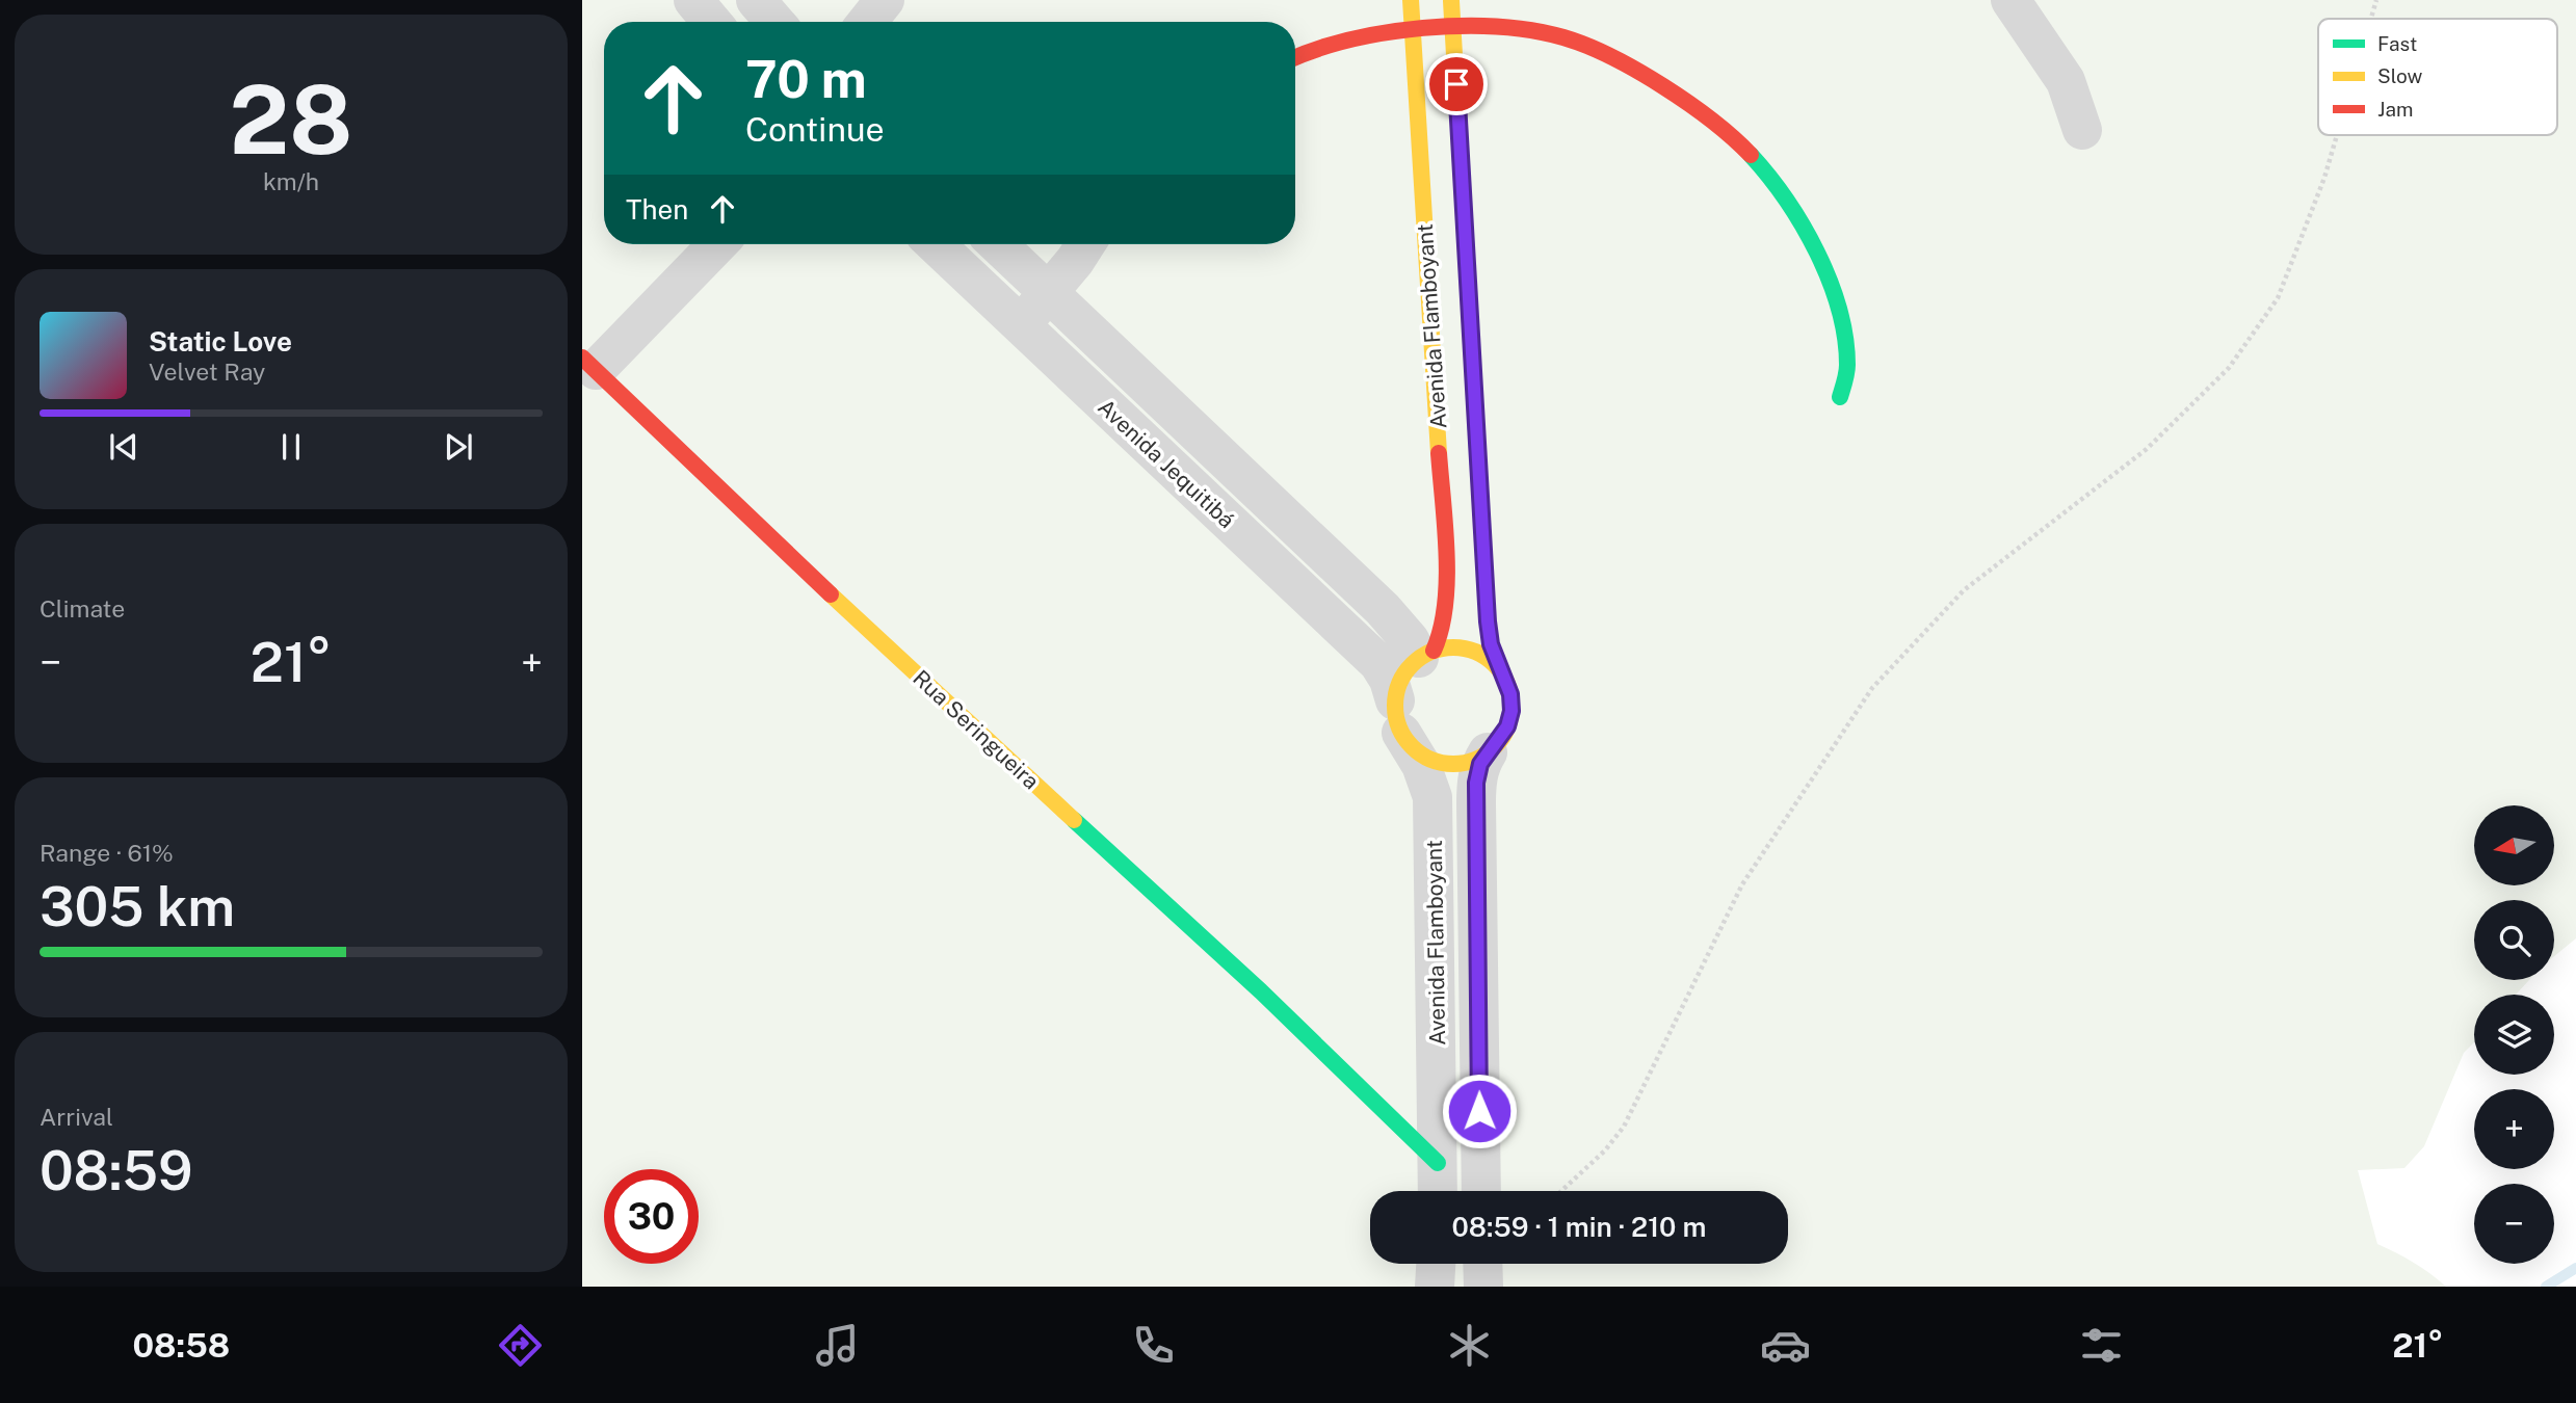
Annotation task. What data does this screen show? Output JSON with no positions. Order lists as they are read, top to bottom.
{
  "streets": {
    "street": ["Avenida Flamboyant", "Avenida Jequitibá", "Rua Seringueira"]
  },
  "crossings": [
    ["Avenida Flamboyant", "Avenida Jequitibá"],
    ["Avenida Flamboyant", "Rua Seringueira"]
  ],
  "legend": ["Fast", "Slow", "Jam"],
  "north": "left",
  "page": {
    "tile": [
      ["28", "km/h"],
      "Climate",
      ["Range · 61%", "305 km"],
      ["Arrival", "08:59"]
    ],
    "turn": ["70 m", "Continue"],
    "then": "Then",
    "song": ["Static Love", "Velvet Ray"],
    "heat": ["−", "21°", "+"],
    "map_buttons": ["+", "−"],
    "limit": "30",
    "trip": "08:59 · 1 min · 210 m",
    "tabs": ["08:58", "21°"]
  }
}
